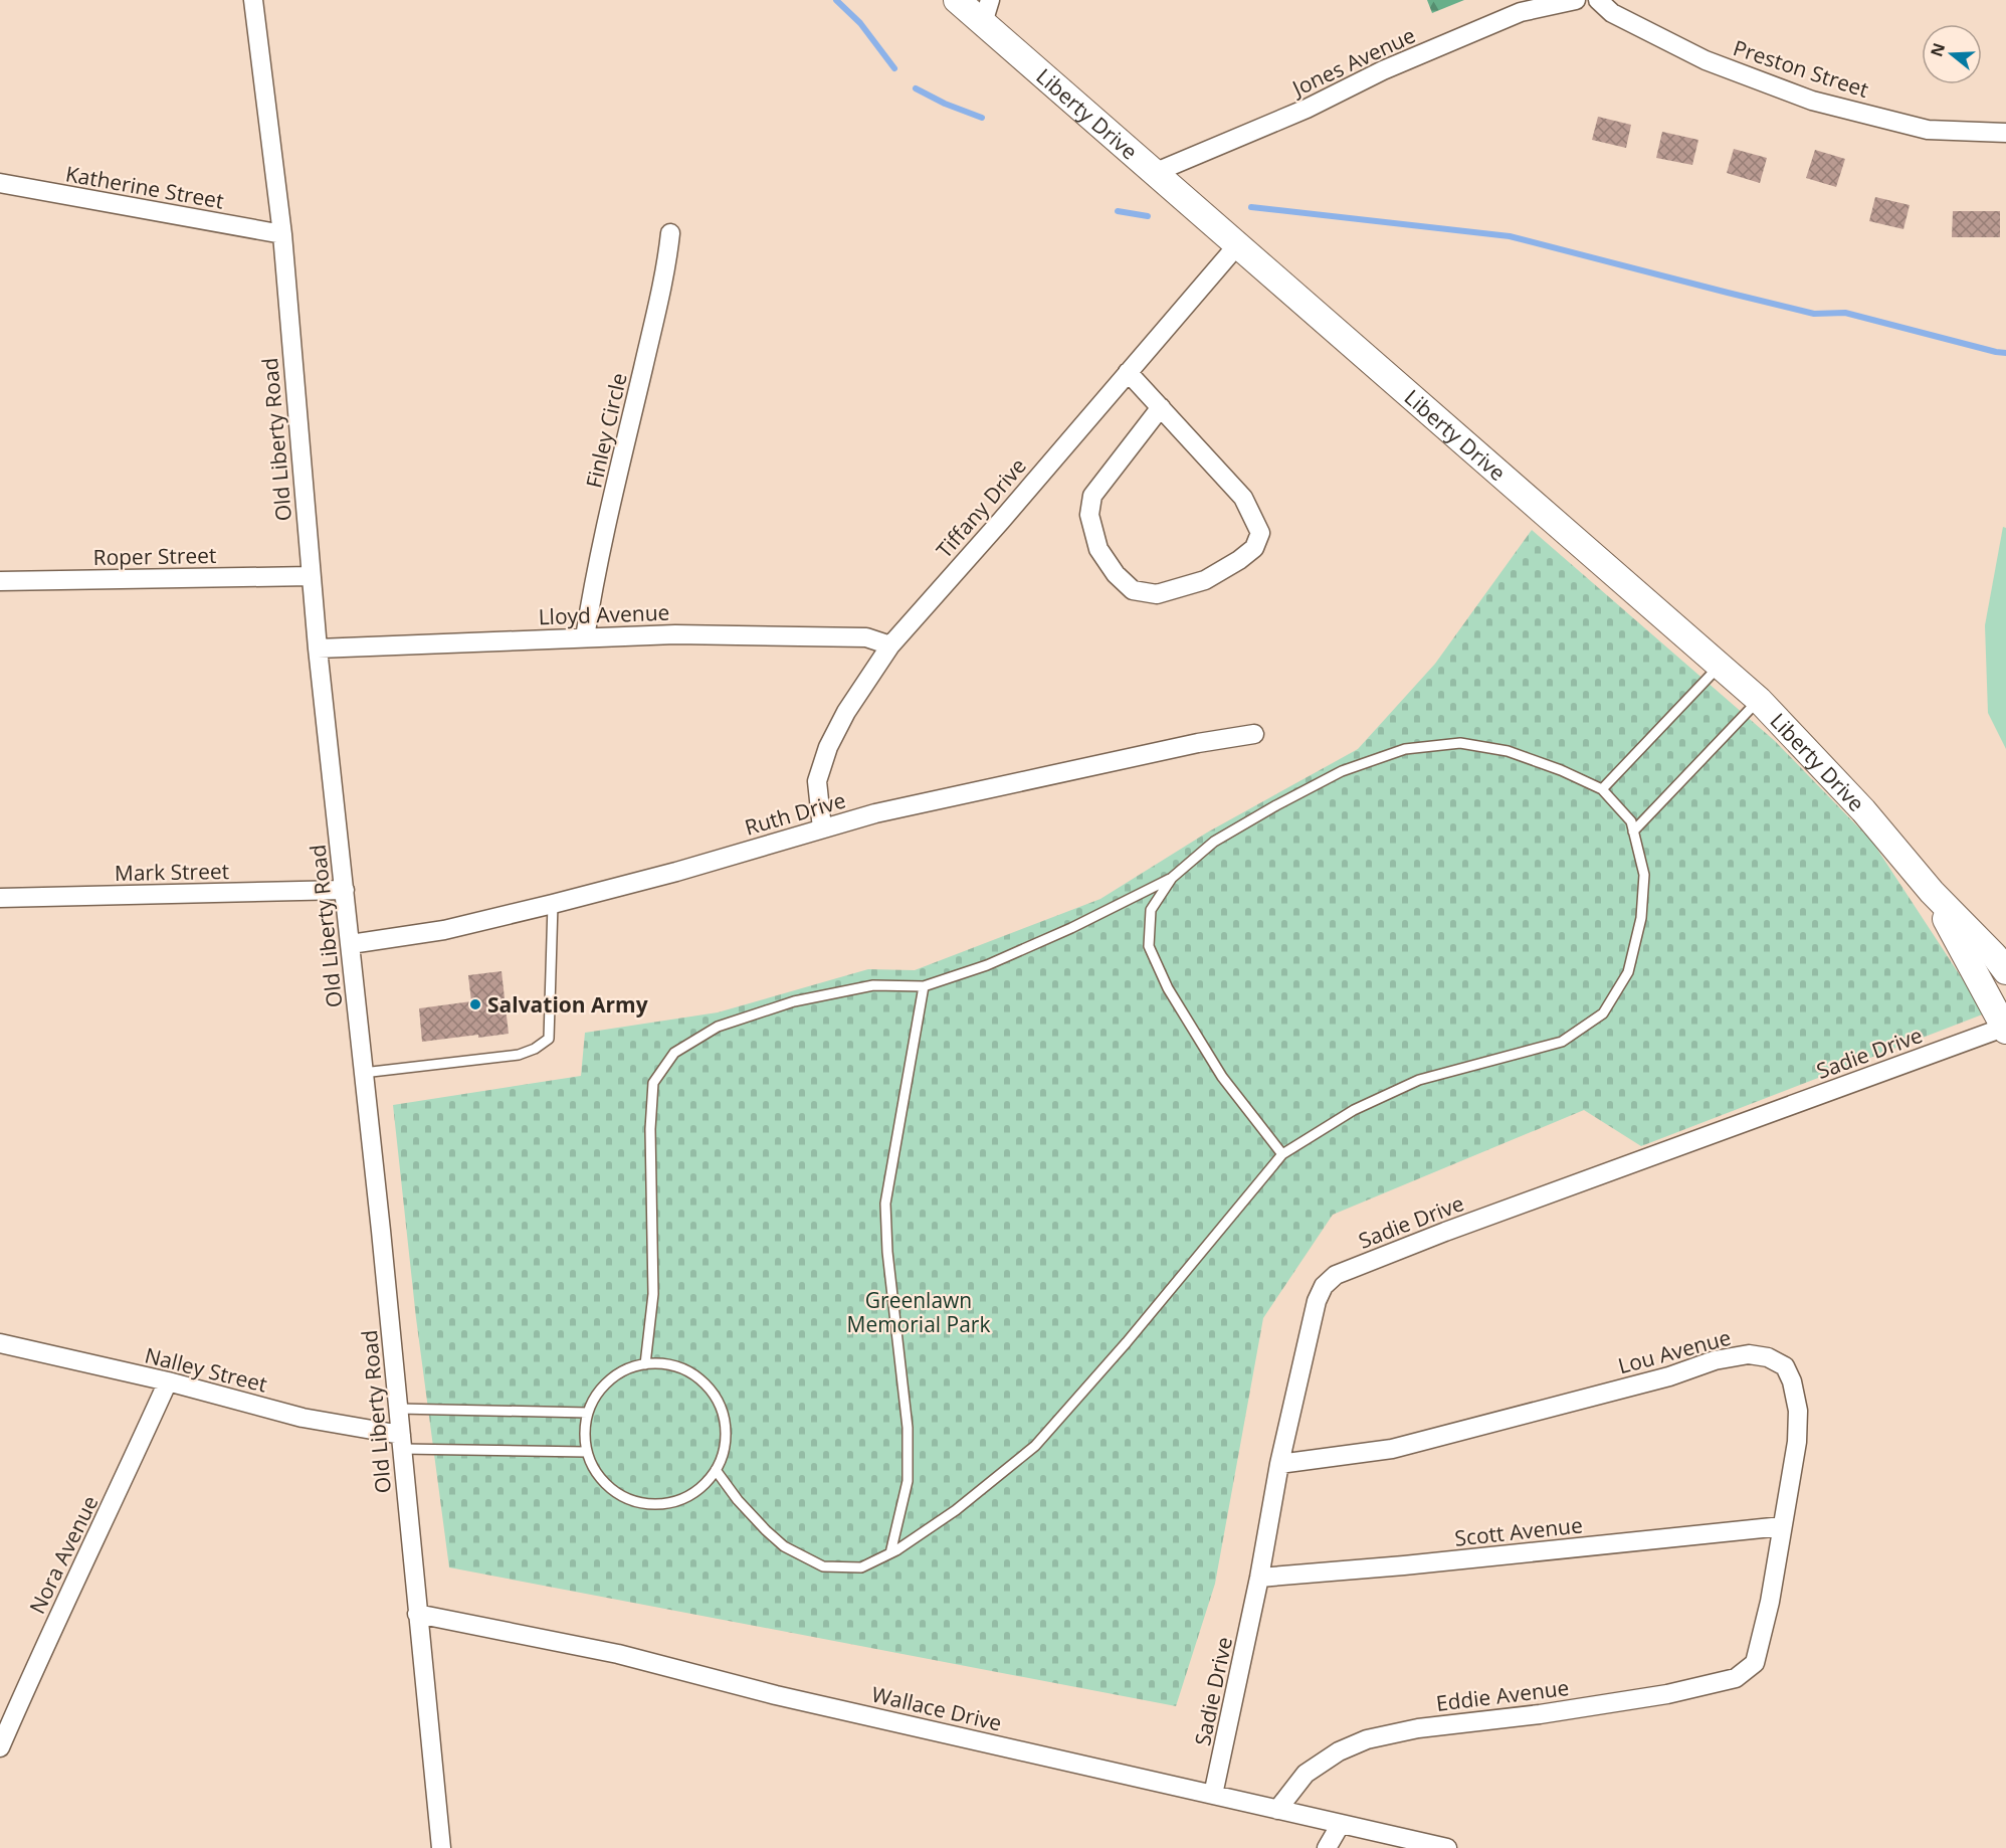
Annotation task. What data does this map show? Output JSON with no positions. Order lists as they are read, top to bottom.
{
  "streets": {
    "main road": ["Liberty Drive"],
    "street": [
      "Jones Avenue",
      "Preston Street",
      "Katherine Street",
      "Finley Circle",
      "Old Liberty Road",
      "Tiffany Drive",
      "Roper Street",
      "Lloyd Avenue",
      "Ruth Drive",
      "Mark Street",
      "Sadie Drive",
      "Lou Avenue",
      "Nalley Street",
      "Scott Avenue",
      "Nora Avenue",
      "Eddie Avenue",
      "Wallace Drive"
    ]
  },
  "crossings": [
    ["Jones Avenue", "Liberty Drive"],
    ["Liberty Drive", "Tiffany Drive"],
    ["Liberty Drive", "Sadie Drive"],
    ["Katherine Street", "Old Liberty Road"],
    ["Finley Circle", "Lloyd Avenue"],
    ["Old Liberty Road", "Roper Street"],
    ["Old Liberty Road", "Lloyd Avenue"],
    ["Old Liberty Road", "Ruth Drive"],
    ["Old Liberty Road", "Mark Street"],
    ["Old Liberty Road", "Nalley Street"],
    ["Old Liberty Road", "Wallace Drive"],
    ["Tiffany Drive", "Lloyd Avenue"],
    ["Tiffany Drive", "Ruth Drive"],
    ["Sadie Drive", "Lou Avenue"],
    ["Sadie Drive", "Scott Avenue"],
    ["Sadie Drive", "Wallace Drive"],
    ["Lou Avenue", "Scott Avenue"],
    ["Lou Avenue", "Eddie Avenue"],
    ["Nalley Street", "Nora Avenue"],
    ["Eddie Avenue", "Wallace Drive"]
  ],
  "parks": ["Greenlawn Memorial Park"],
  "places": ["Salvation Army"],
  "north": "left"
}
